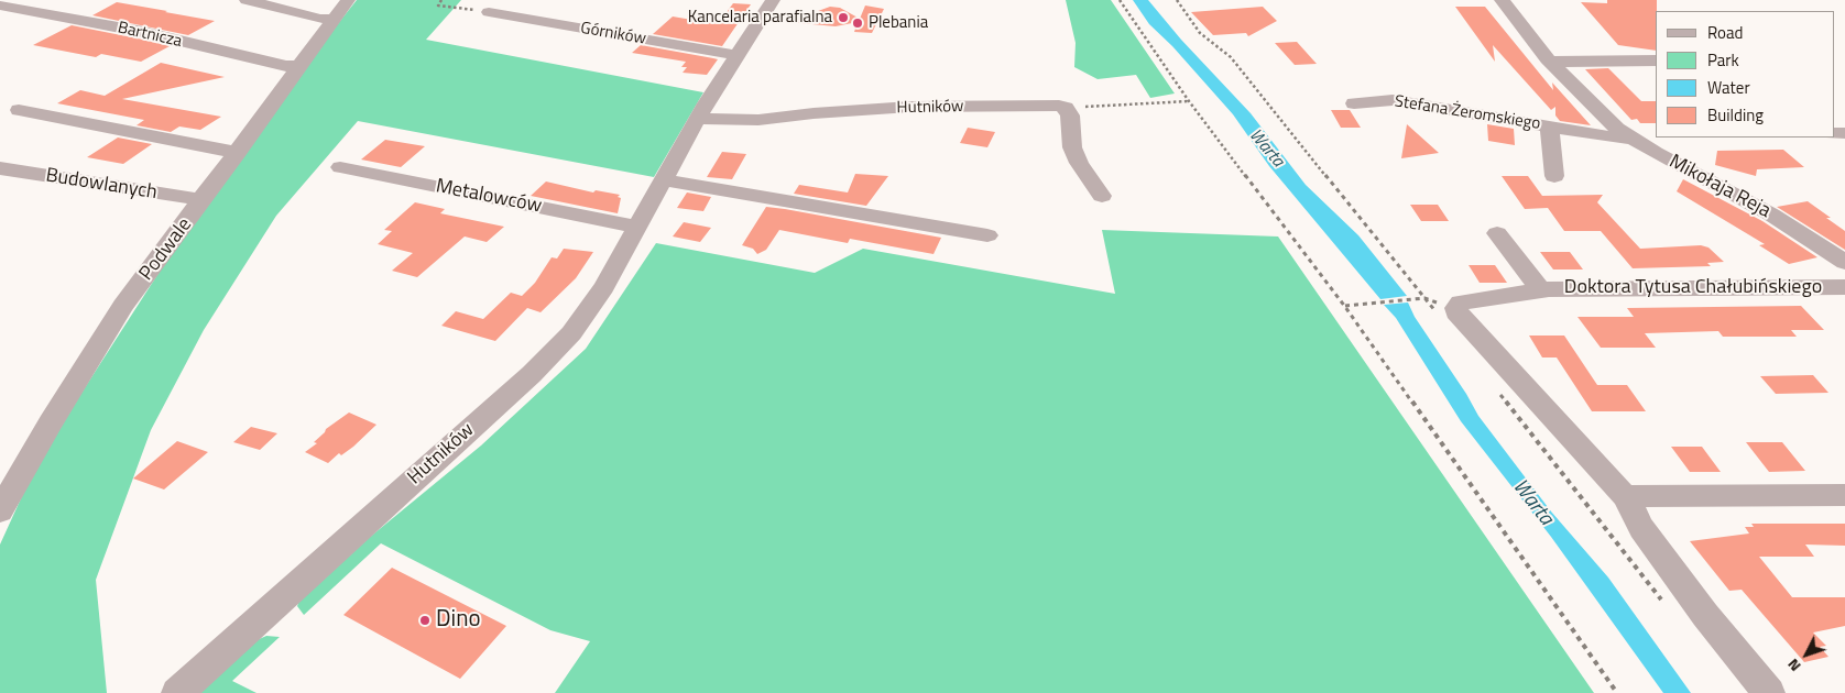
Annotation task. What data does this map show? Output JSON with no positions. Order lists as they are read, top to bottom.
{
  "streets": {
    "street": [
      "Górników",
      "Bartnicza",
      "Hutników",
      "Stefana Żeromskiego",
      "Budowlanych",
      "Mikołaja Reja",
      "Metalowców",
      "Podwale",
      "Doktora Tytusa Chałubińskiego"
    ]
  },
  "crossings": [
    ["Górników", "Hutników"],
    ["Bartnicza", "Podwale"],
    ["Hutników", "Metalowców"],
    ["Stefana Żeromskiego", "Mikołaja Reja"],
    ["Budowlanych", "Podwale"]
  ],
  "water": ["Warta"],
  "places": ["Kancelaria parafialna", "Plebania", "Dino"],
  "legend": [
    "Road",
    "Park",
    "Water",
    "Building"
  ],
  "north": "bottom left"
}
